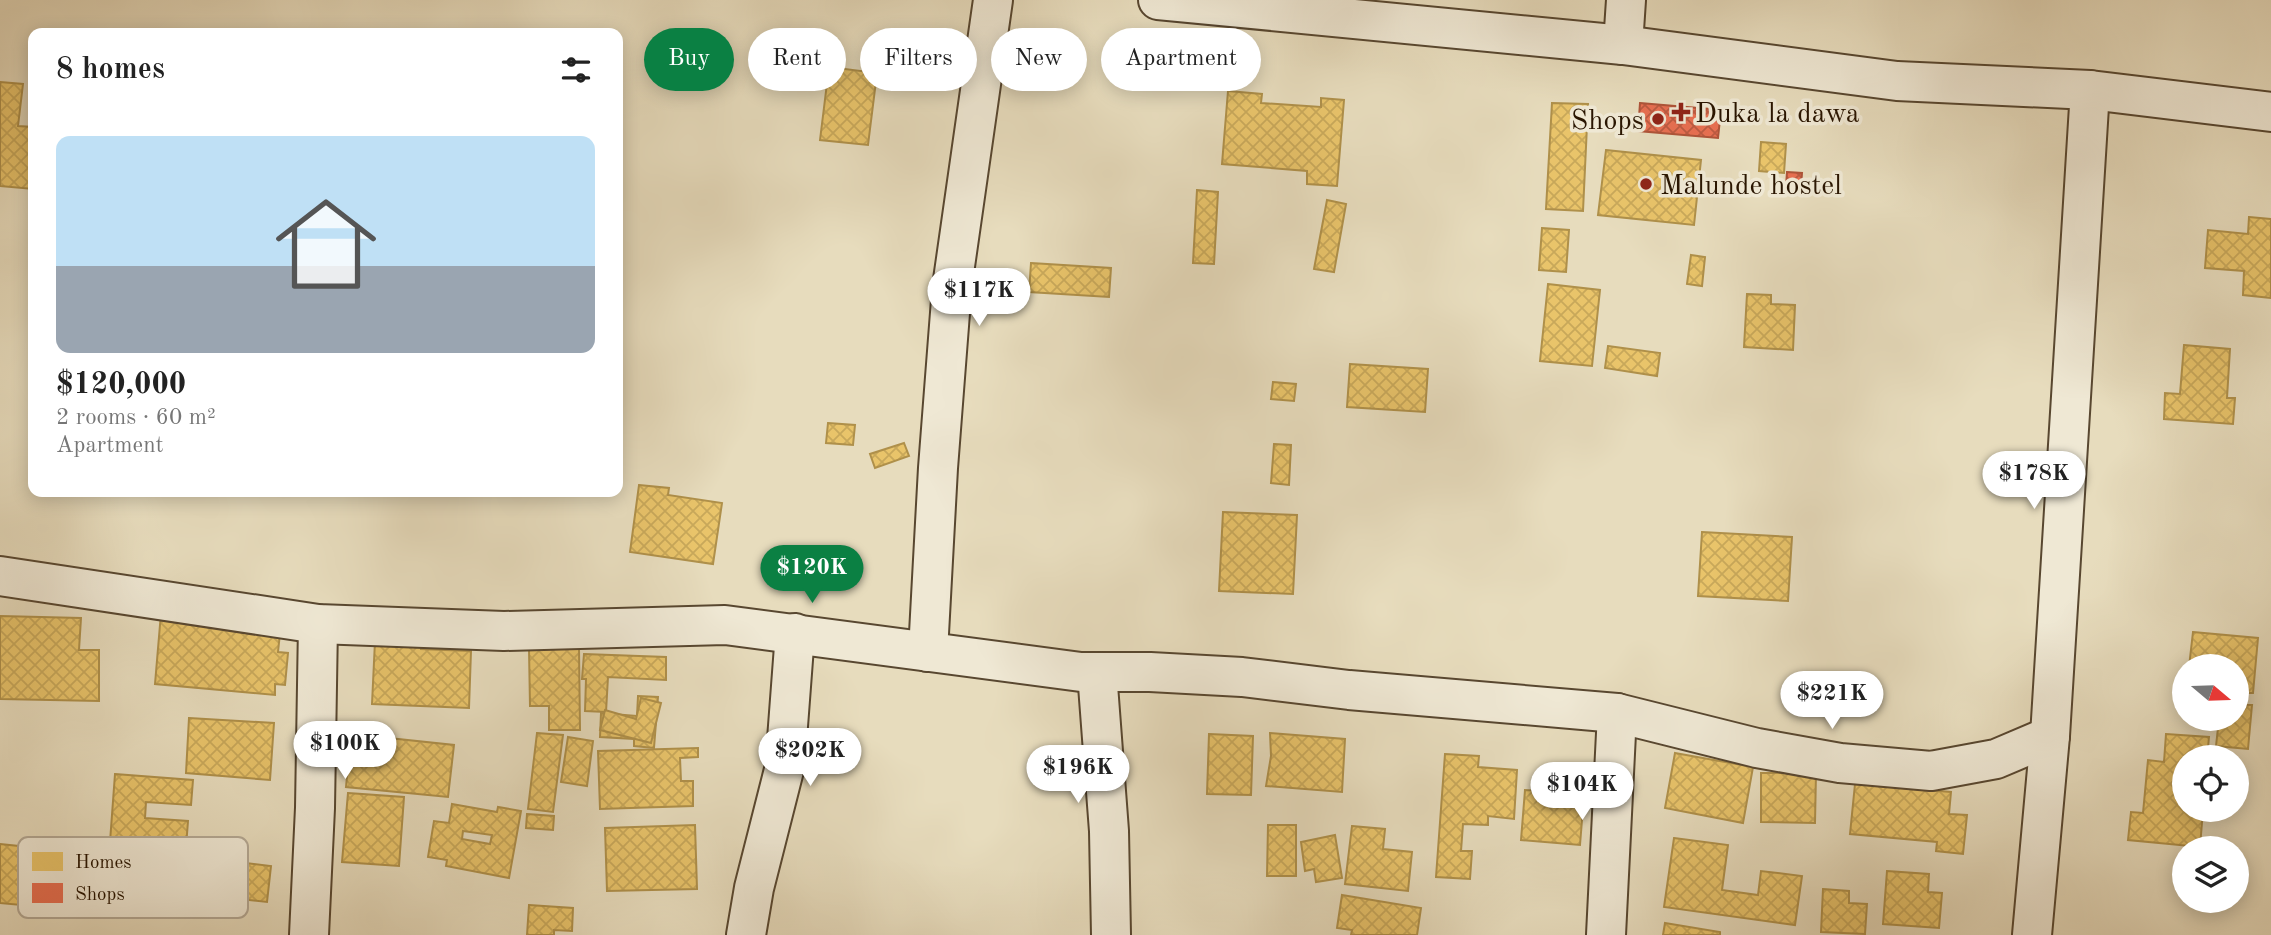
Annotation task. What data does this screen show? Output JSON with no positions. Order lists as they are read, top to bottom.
{
  "places": {
    "health": ["Duka la dawa"],
    "other": ["Shops", "Malunde hostel"]
  },
  "legend": ["Homes", "Shops"],
  "north": "right",
  "page": {
    "chip": [
      "Buy",
      "Rent",
      "Filters",
      "New",
      "Apartment"
    ],
    "heading": "8 homes",
    "list": [
      {
        "name": "$120,000",
        "note": "2 rooms · 60 m² · Apartment"
      }
    ],
    "price": [
      "$117K",
      "$178K",
      "$120K",
      "$221K",
      "$100K",
      "$202K",
      "$196K",
      "$104K"
    ]
  }
}
